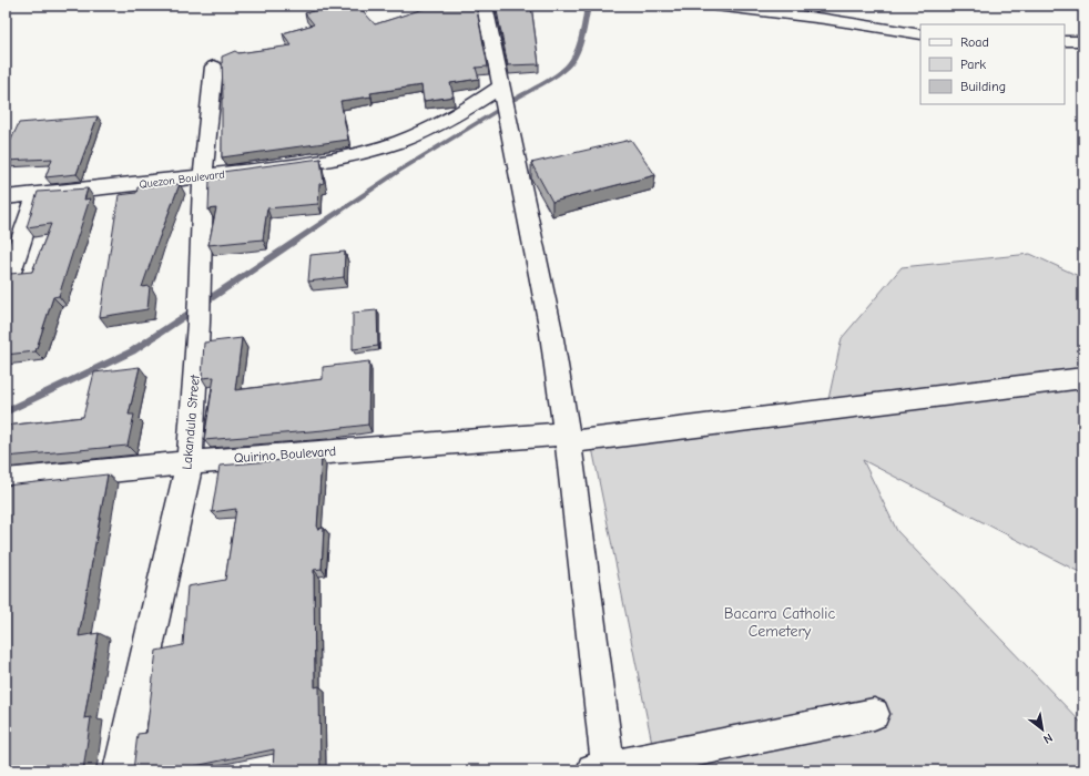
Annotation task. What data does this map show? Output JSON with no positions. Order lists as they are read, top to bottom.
{
  "streets": {
    "street": ["Quezon Boulevard", "Lakandula Street", "Quirino Boulevard"]
  },
  "crossings": [
    ["Quezon Boulevard", "Lakandula Street"],
    ["Lakandula Street", "Quirino Boulevard"]
  ],
  "parks": ["Bacarra Catholic Cemetery"],
  "legend": ["Road", "Park", "Building"],
  "north": "bottom right"
}
